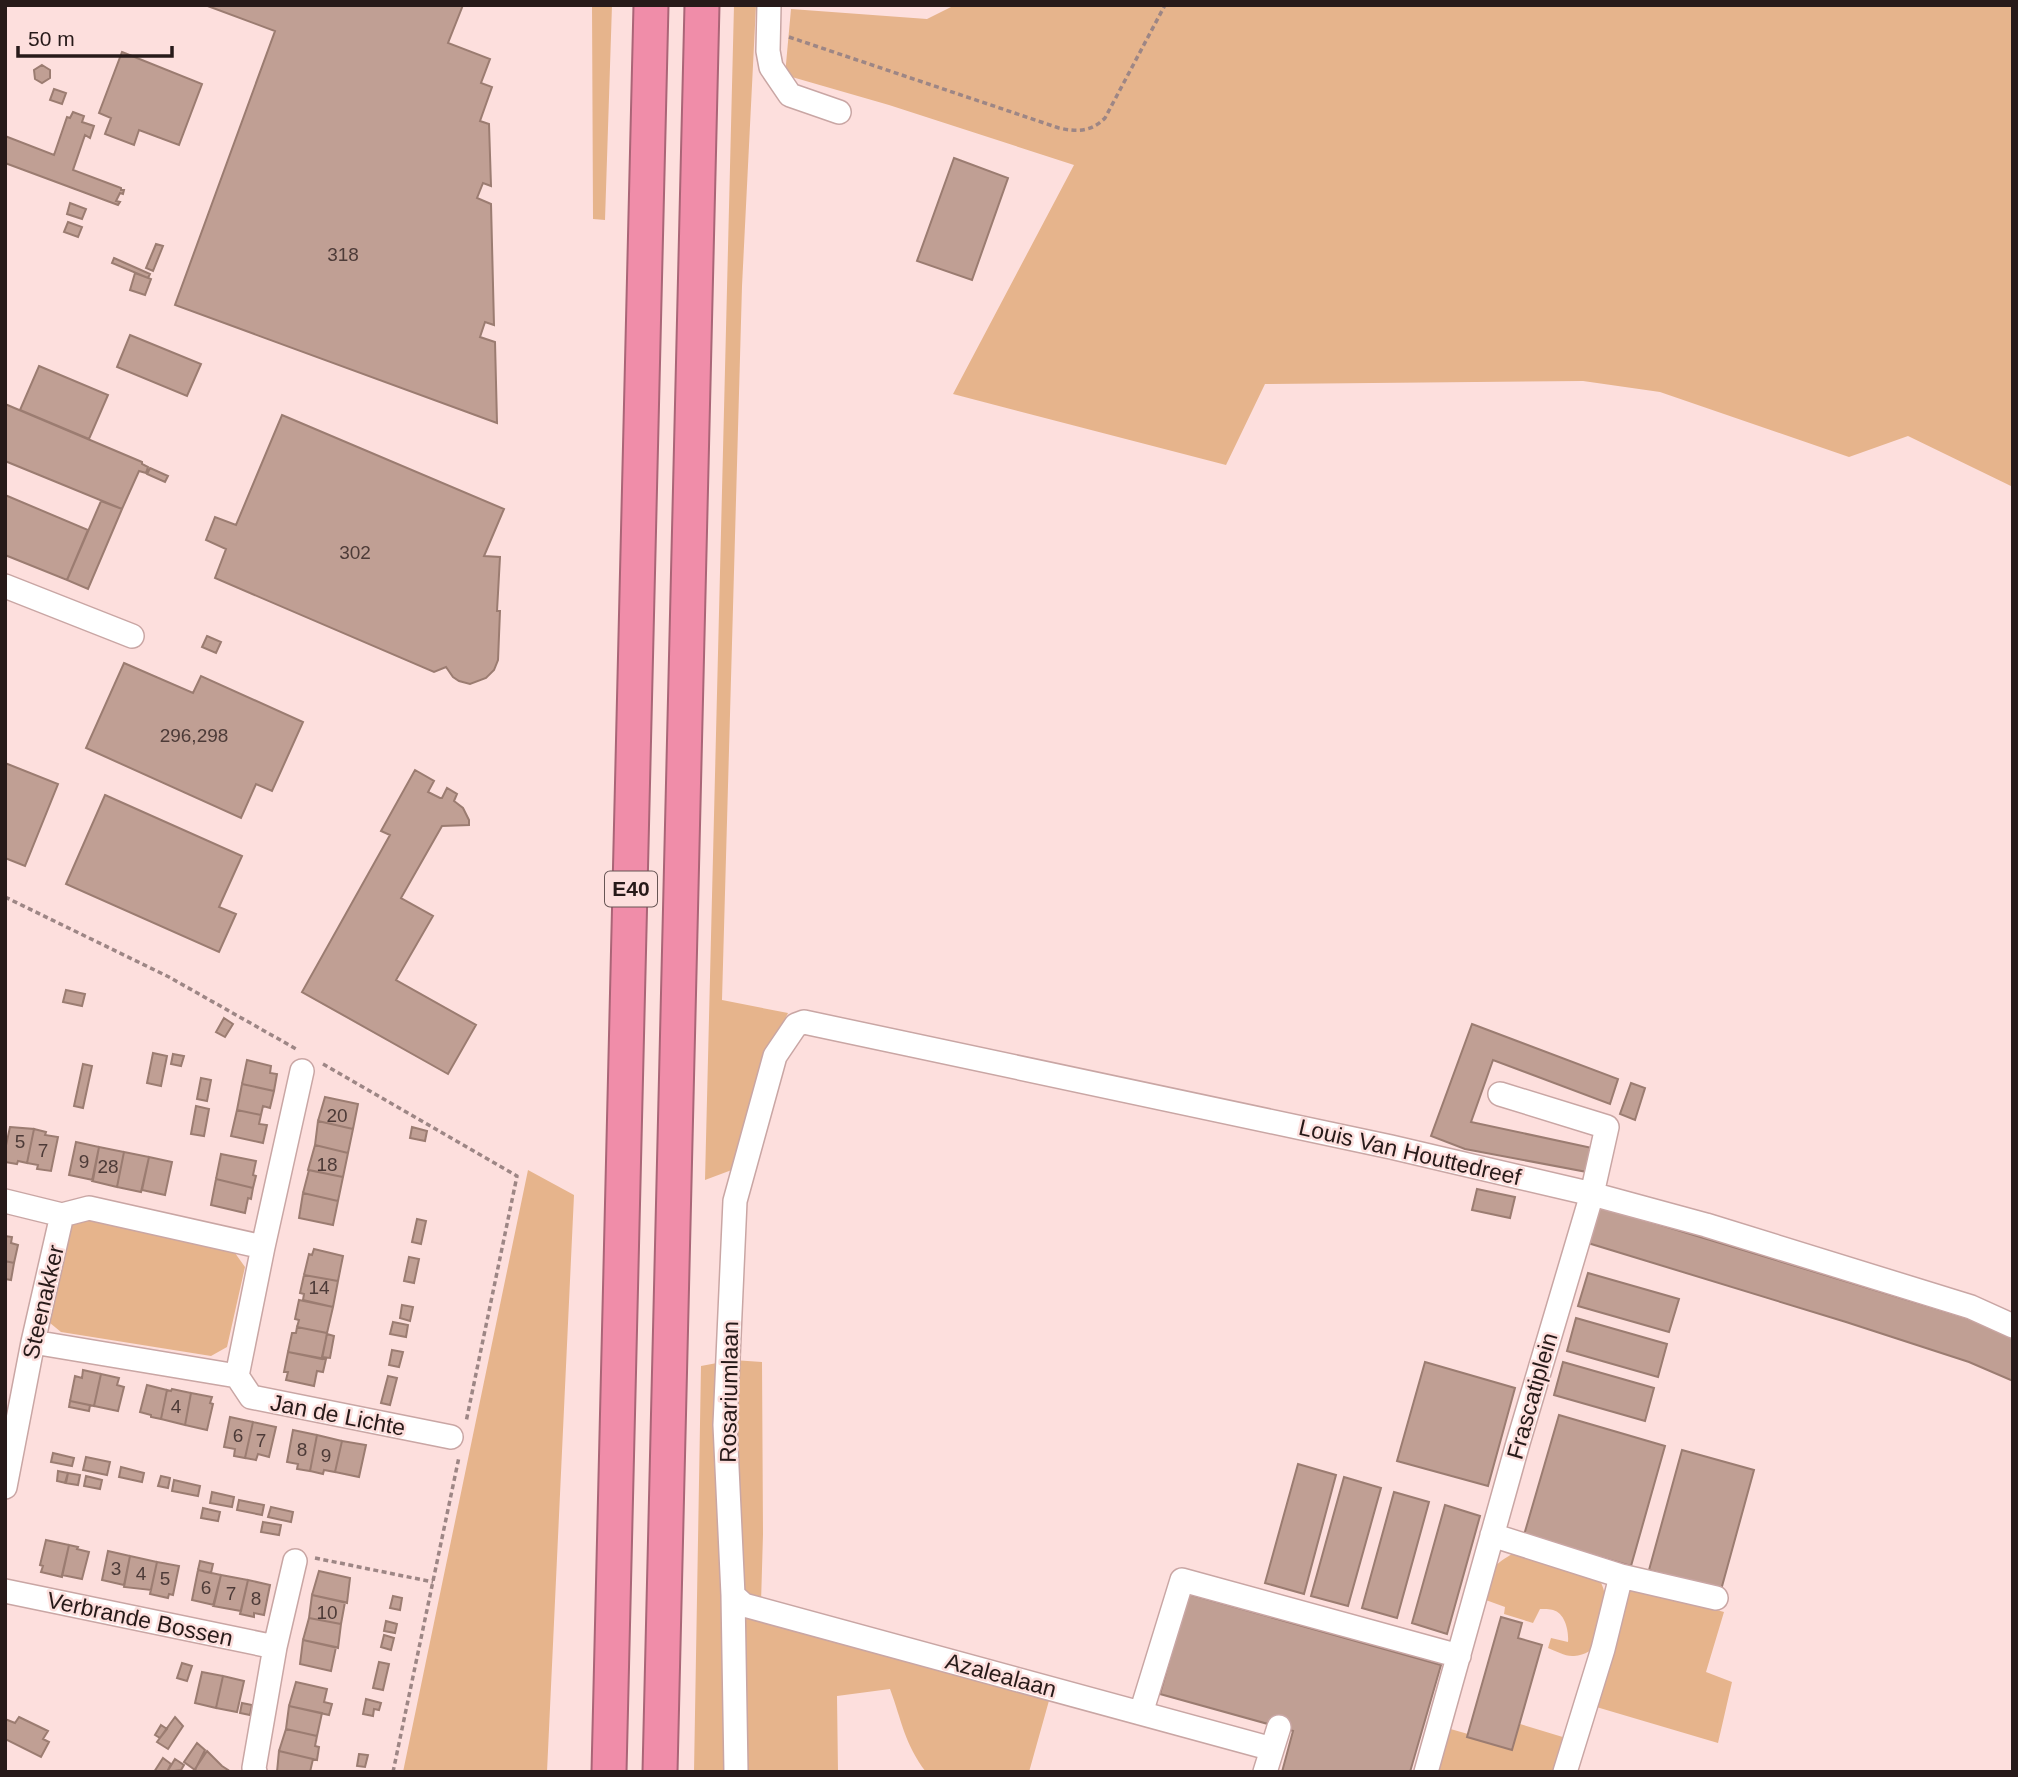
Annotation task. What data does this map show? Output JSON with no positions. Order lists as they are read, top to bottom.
{
  "streets": {
    "highway": ["E40"],
    "street": [
      "Louis Van Houttedreef",
      "Steenakker",
      "Rosariumlaan",
      "Frascatiplein",
      "Jan de Lichte",
      "Verbrande Bossen",
      "Azalealaan"
    ]
  },
  "crossings": [
    ["Louis Van Houttedreef", "Rosariumlaan"],
    ["Louis Van Houttedreef", "Frascatiplein"],
    ["Rosariumlaan", "Azalealaan"]
  ],
  "house_numbers": [
    "318",
    "302",
    "296,298",
    "20",
    "5",
    "7",
    "9",
    "18",
    "28",
    "14",
    "4",
    "6",
    "7",
    "8",
    "9",
    "3",
    "4",
    "5",
    "6",
    "7",
    "8",
    "10"
  ],
  "scale_bar": "50 m"
}
